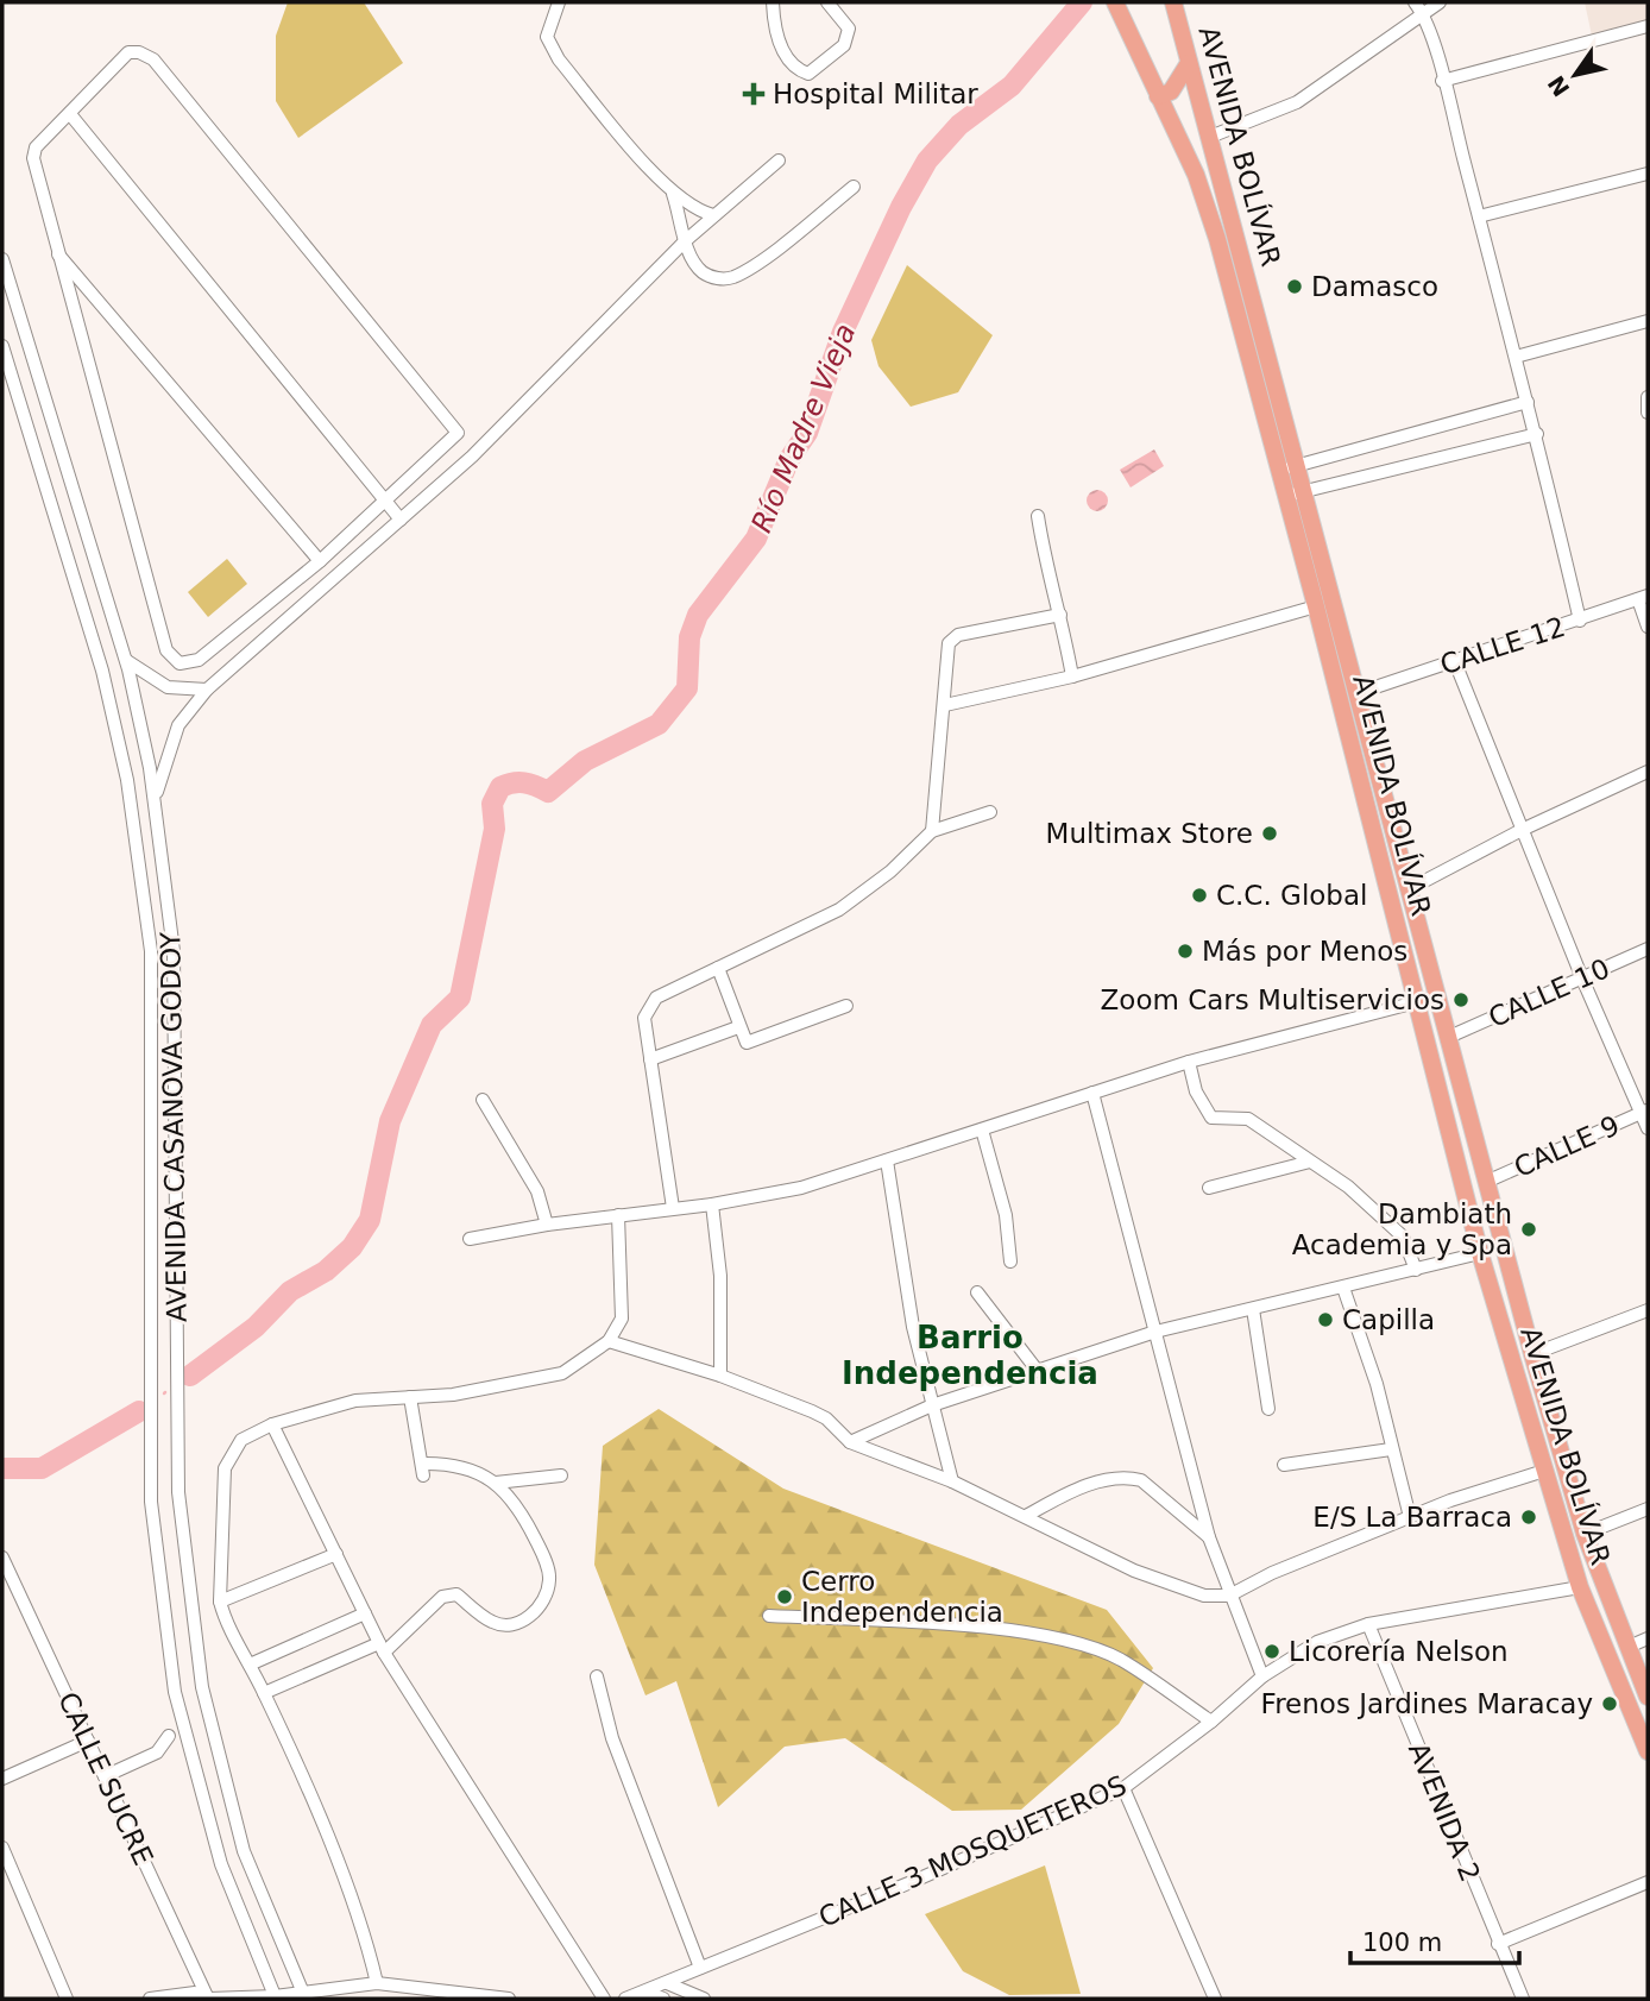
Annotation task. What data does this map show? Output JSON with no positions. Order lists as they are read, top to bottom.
{
  "streets": {
    "main road": ["AVENIDA BOLÍVAR"],
    "street": [
      "CALLE 12",
      "CALLE 10",
      "AVENIDA CASANOVA GODOY",
      "CALLE 9",
      "CALLE SUCRE",
      "AVENIDA 2",
      "CALLE 3 MOSQUETEROS"
    ]
  },
  "crossings": [
    ["AVENIDA BOLÍVAR", "CALLE 12"],
    ["AVENIDA BOLÍVAR", "CALLE 10"],
    ["AVENIDA BOLÍVAR", "CALLE 9"],
    ["AVENIDA BOLÍVAR", "CALLE 3 MOSQUETEROS"],
    ["AVENIDA 2", "CALLE 3 MOSQUETEROS"]
  ],
  "districts": ["Barrio Independencia"],
  "water": ["Río Madre Vieja"],
  "places": {
    "health": ["Hospital Militar"],
    "other": [
      "Damasco",
      "Multimax Store",
      "C.C. Global",
      "Más por Menos",
      "Zoom Cars Multiservicios",
      "Dambiath Academia y Spa",
      "Capilla",
      "E/S La Barraca",
      "Cerro Independencia",
      "Licorería Nelson",
      "Frenos Jardines Maracay"
    ]
  },
  "scale_bar": "100 m",
  "north": "bottom left"
}
